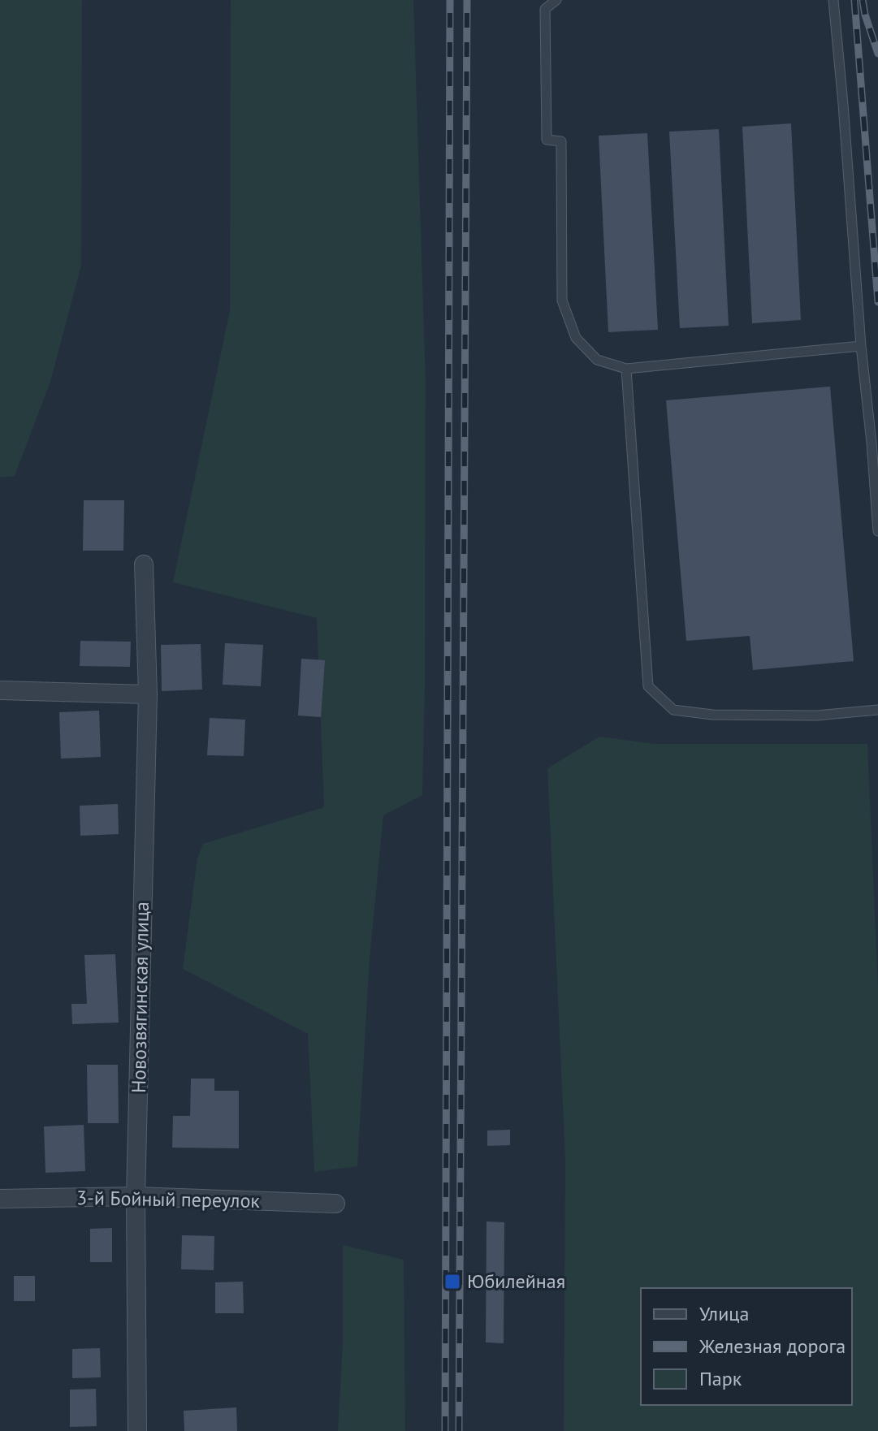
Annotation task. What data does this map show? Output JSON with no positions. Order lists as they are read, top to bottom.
{
  "streets": {
    "street": ["Новозвягинская улица", "3-й Бойный переулок"]
  },
  "crossings": [
    ["Новозвягинская улица", "3-й Бойный переулок"]
  ],
  "places": {
    "transit": ["Юбилейная"]
  },
  "legend": ["Улица", "Железная дорога", "Парк"]
}
